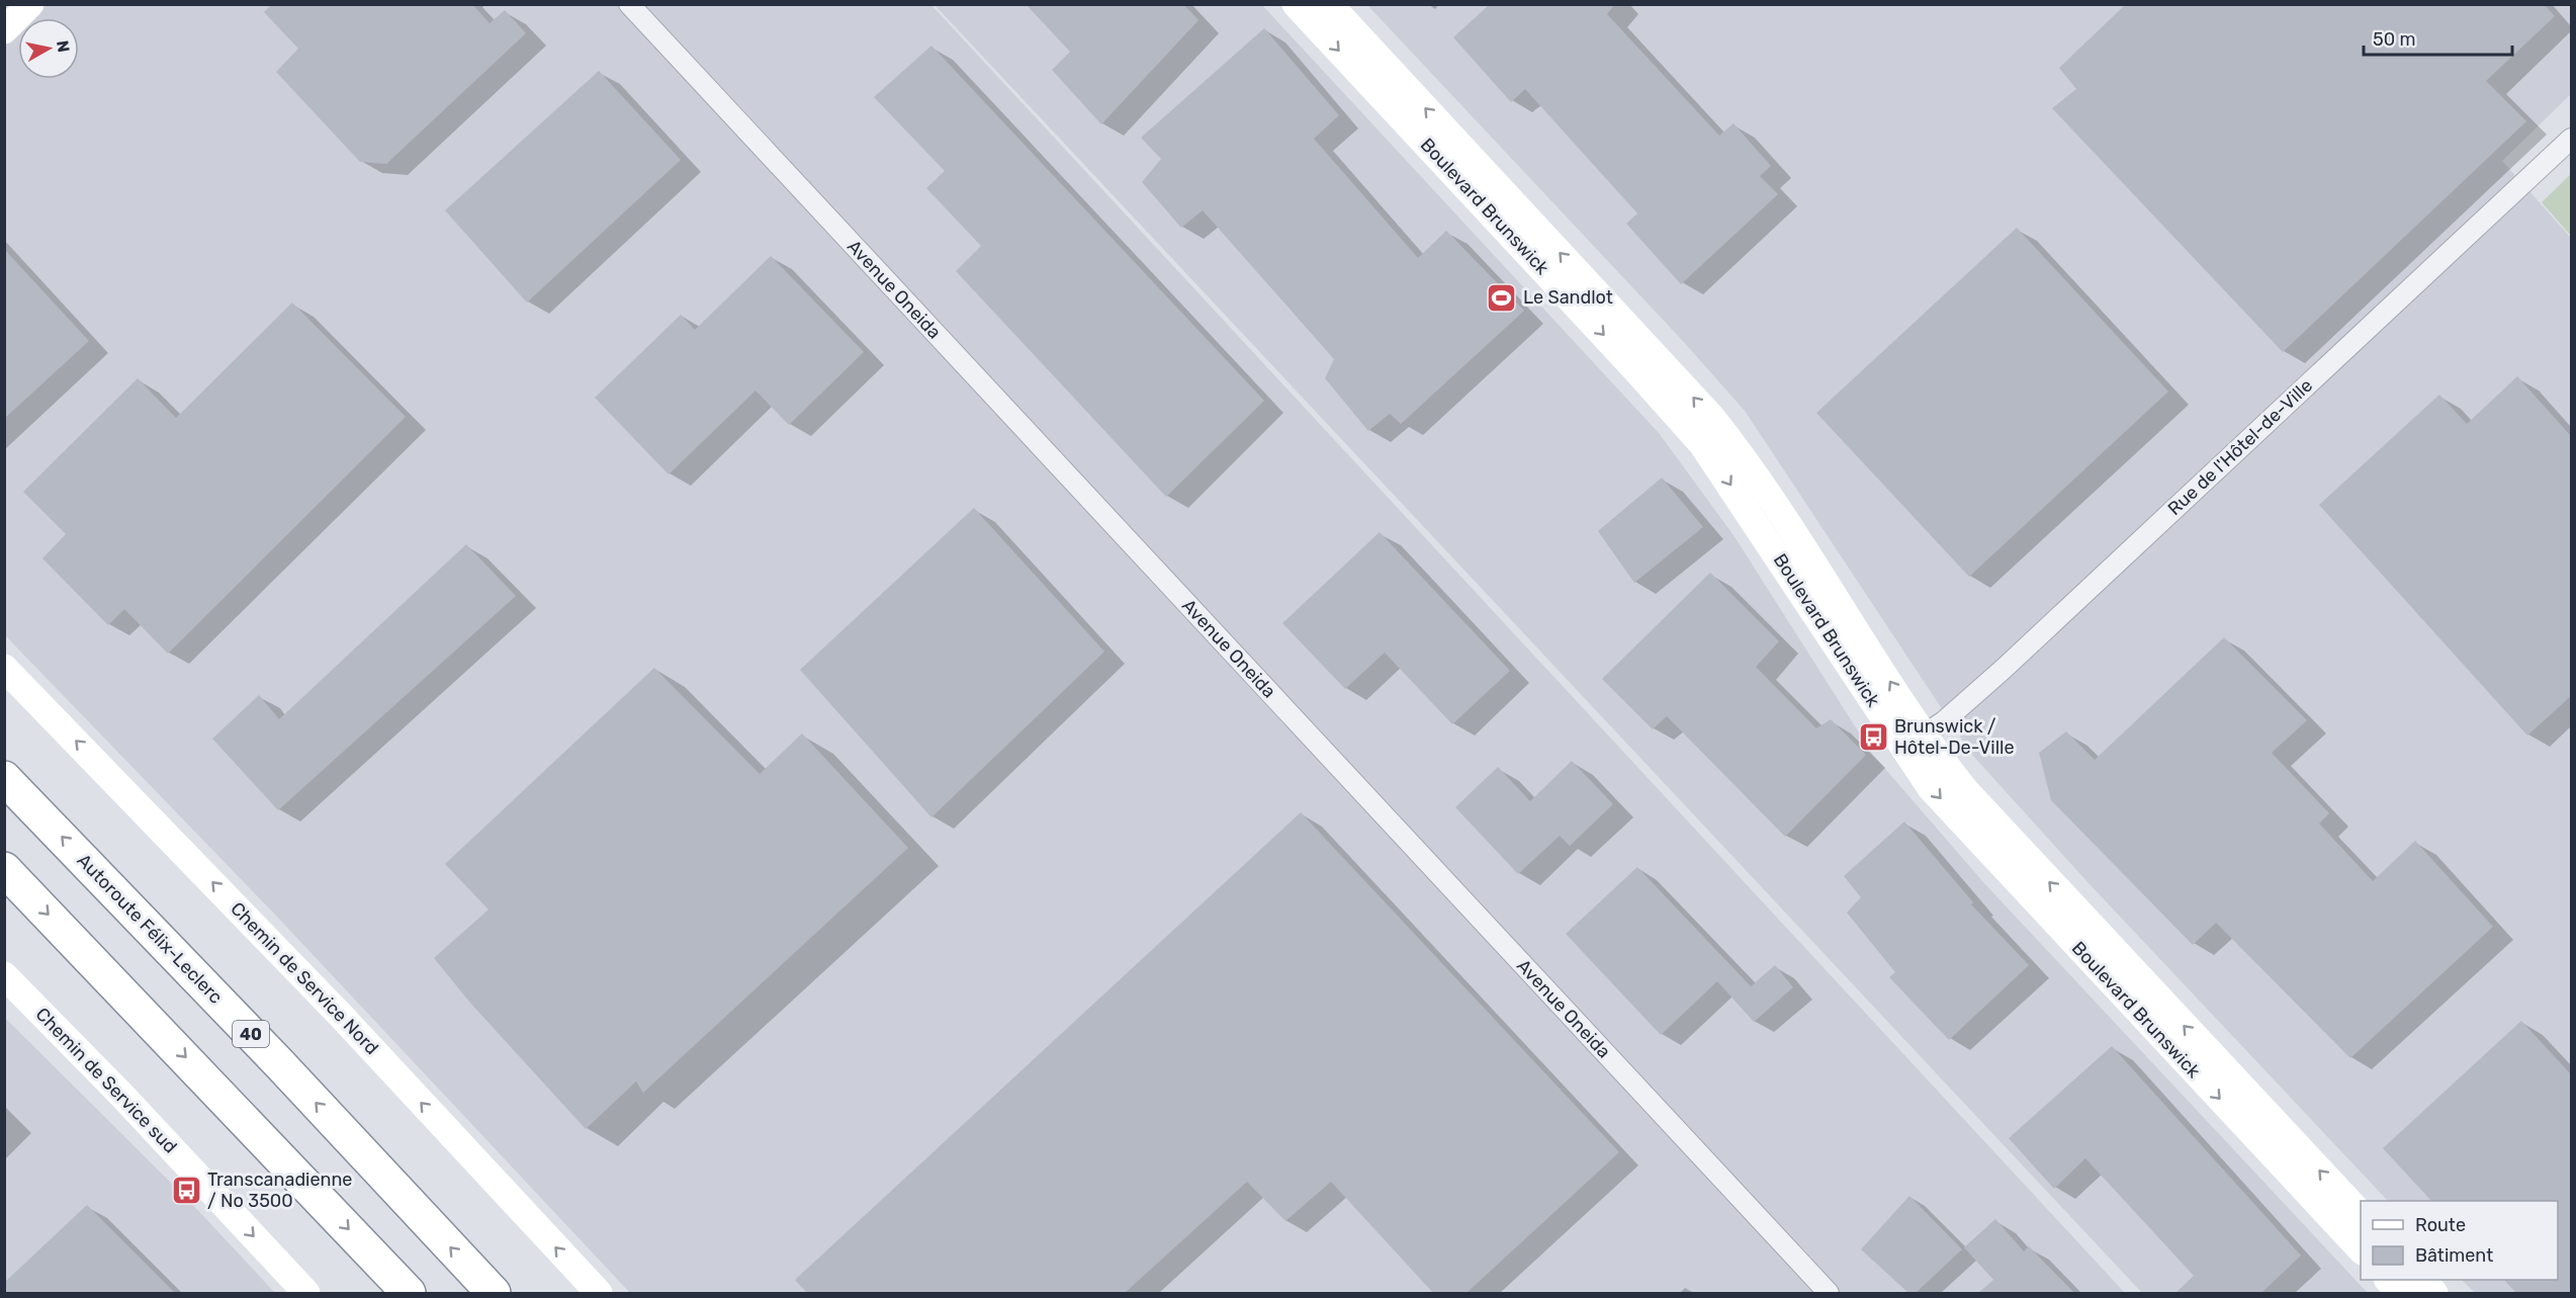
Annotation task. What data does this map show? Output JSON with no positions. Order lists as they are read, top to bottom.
{
  "streets": {
    "highway": ["Autoroute Félix-Leclerc", "40"],
    "street": [
      "Boulevard Brunswick",
      "Avenue Oneida",
      "Rue de l'Hôtel-de-Ville",
      "Chemin de Service Nord",
      "Chemin de Service sud"
    ]
  },
  "crossings": [
    ["Boulevard Brunswick", "Rue de l'Hôtel-de-Ville"]
  ],
  "one_way": ["Chemin de Service Nord", "Chemin de Service sud"],
  "places": {
    "sports": ["Le Sandlot"],
    "bus stop": ["Brunswick / Hôtel-De-Ville", "Transcanadienne / No 3500"]
  },
  "legend": ["Route", "Bâtiment"],
  "scale_bar": "50 m",
  "north": "right"
}
